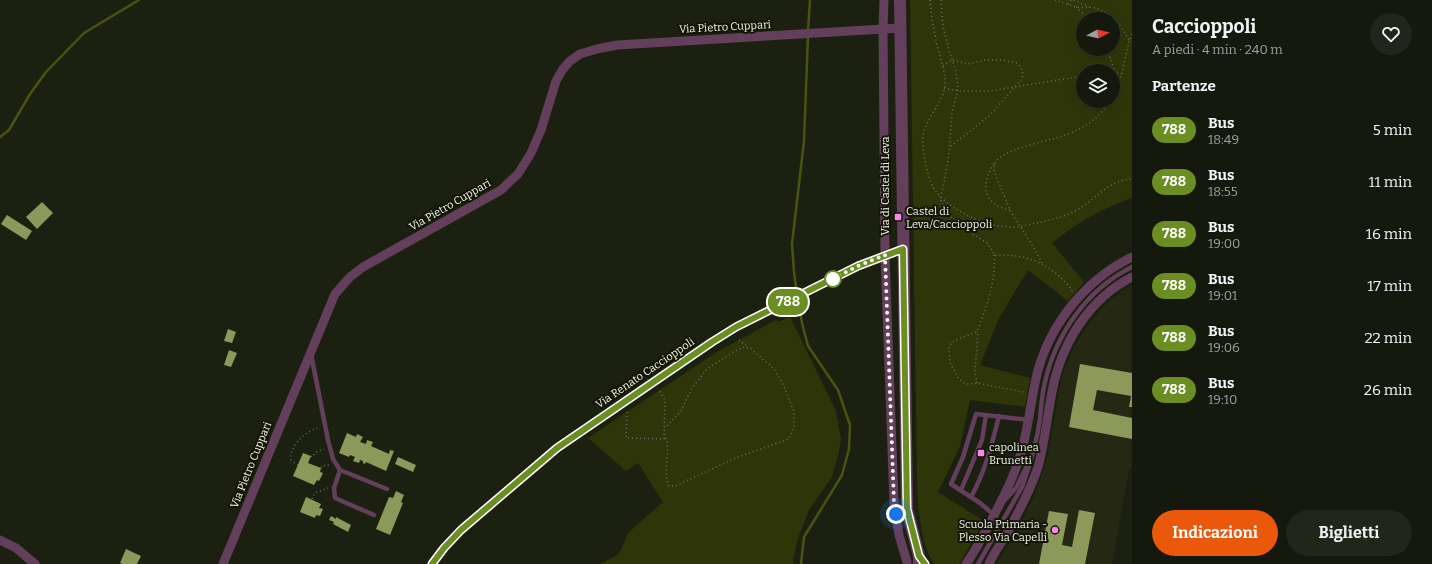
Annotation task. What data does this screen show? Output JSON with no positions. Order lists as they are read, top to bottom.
{
  "streets": {
    "street": ["Via Pietro Cuppari", "Via di Castel di Leva", "Via Renato Caccioppoli"]
  },
  "crossings": [
    ["Via Pietro Cuppari", "Via di Castel di Leva"],
    ["Via di Castel di Leva", "Via Renato Caccioppoli"]
  ],
  "places": {
    "transit": ["Castel di Leva/Caccioppoli", "capolinea Brunetti"],
    "other": ["Scuola Primaria - Plesso Via Capelli"]
  },
  "lines": ["bus line 788"],
  "north": "right",
  "page": {
    "on_map": "788",
    "heading": [
      ["Caccioppoli", "A piedi · 4 min · 240 m"],
      "Partenze"
    ],
    "list": [
      {
        "mark": "788",
        "name": "Bus",
        "note": "18:49",
        "value": "5 min"
      },
      {
        "mark": "788",
        "name": "Bus",
        "note": "18:55",
        "value": "11 min"
      },
      {
        "mark": "788",
        "name": "Bus",
        "note": "19:00",
        "value": "16 min"
      },
      {
        "mark": "788",
        "name": "Bus",
        "note": "19:01",
        "value": "17 min"
      },
      {
        "mark": "788",
        "name": "Bus",
        "note": "19:06",
        "value": "22 min"
      },
      {
        "mark": "788",
        "name": "Bus",
        "note": "19:10",
        "value": "26 min"
      }
    ],
    "buttons": ["Indicazioni", "Biglietti"]
  }
}
